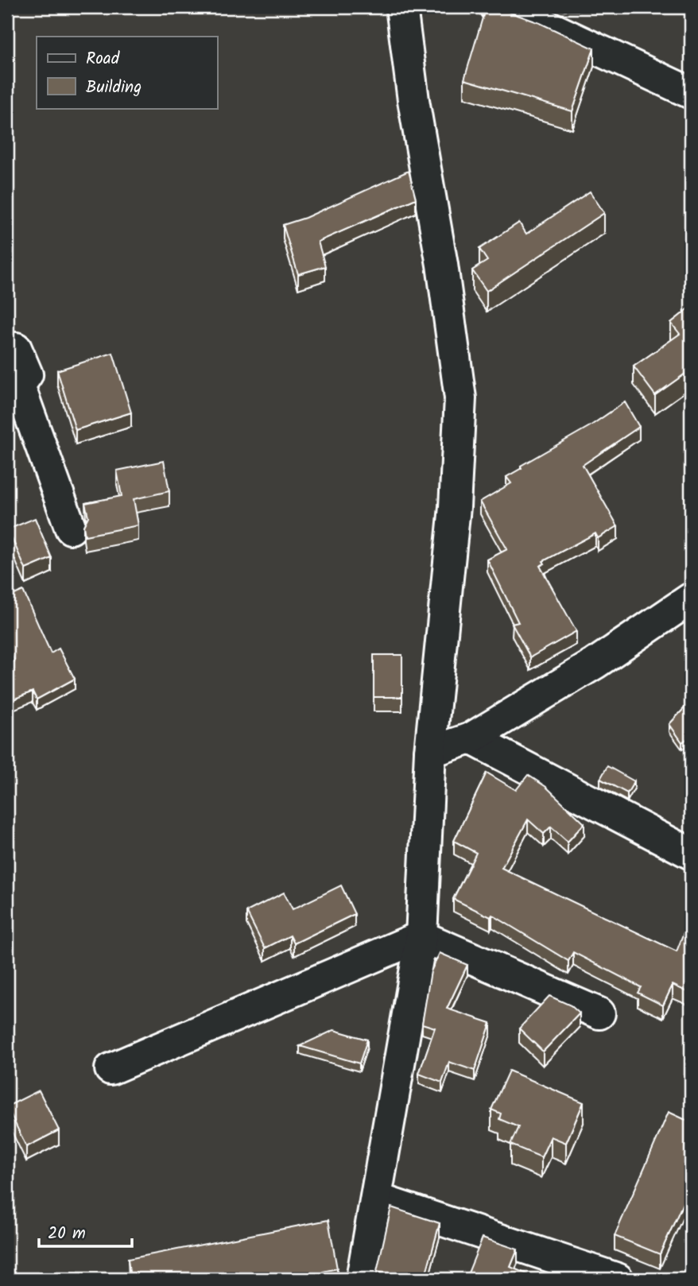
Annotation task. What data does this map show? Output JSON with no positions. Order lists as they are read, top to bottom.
{
  "legend": ["Road", "Building"],
  "scale_bar": "20 m"
}
